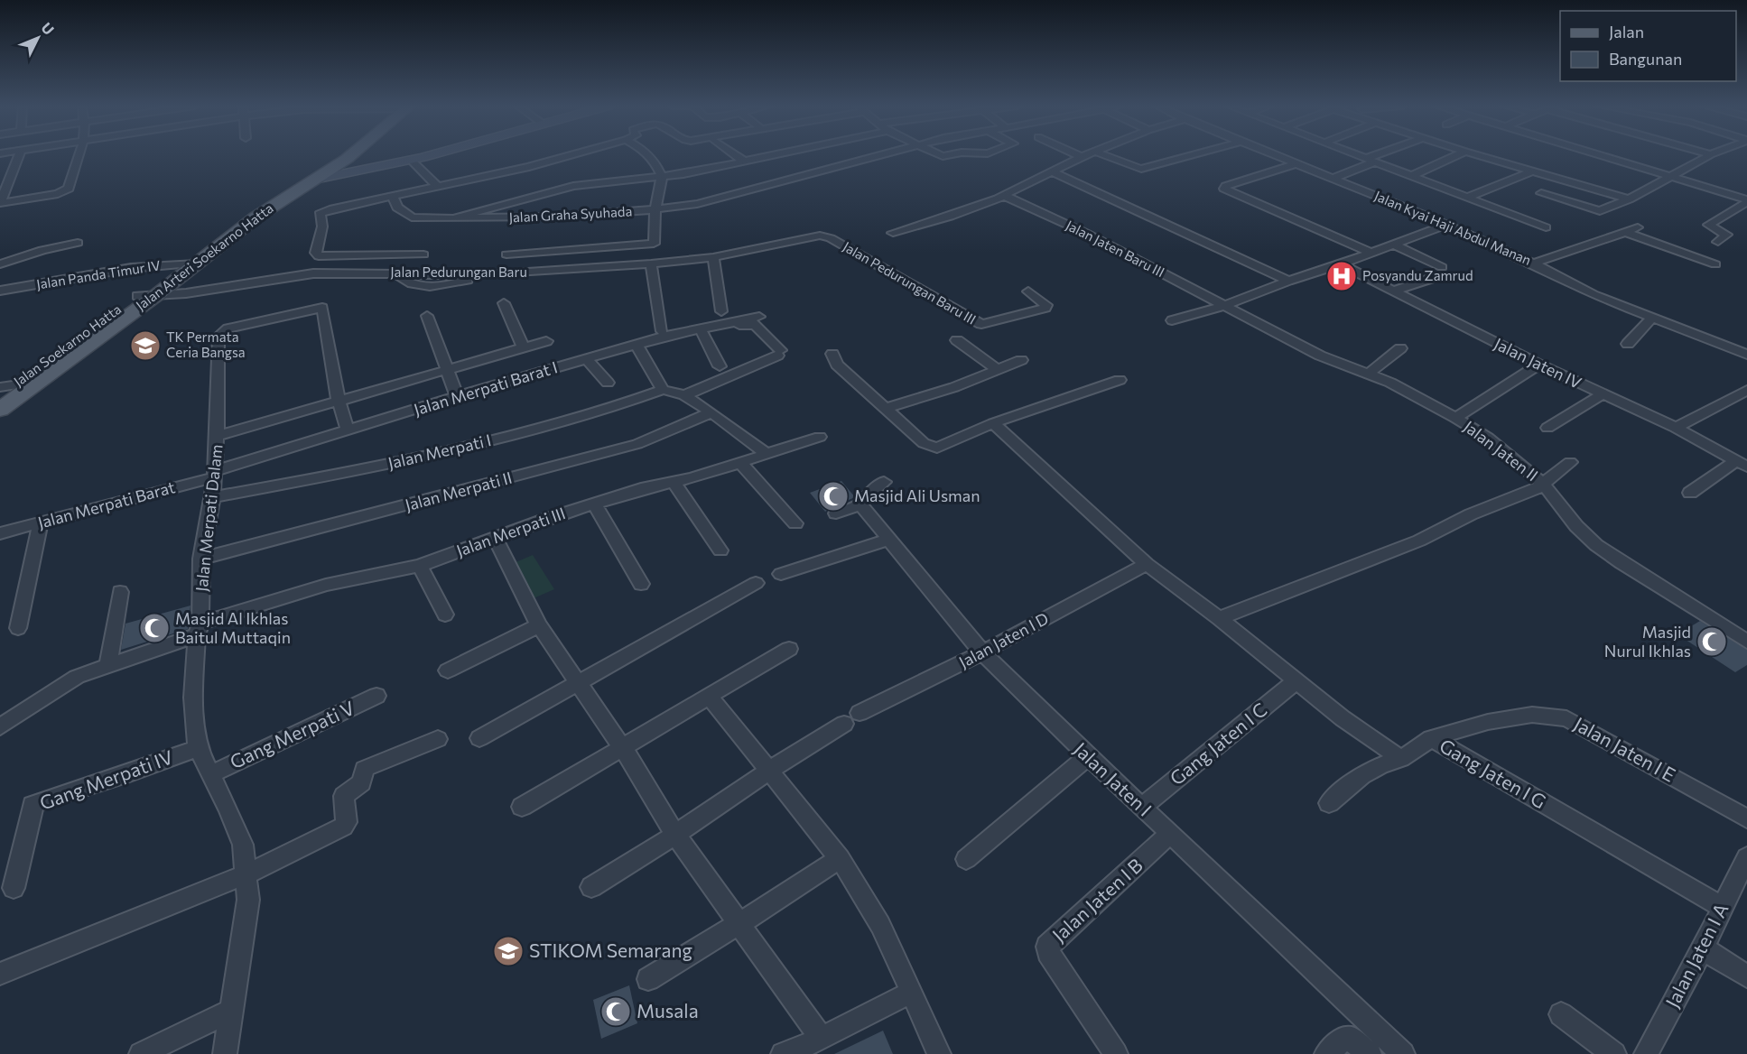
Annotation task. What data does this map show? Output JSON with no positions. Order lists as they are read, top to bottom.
{
  "streets": {
    "main road": ["Jalan Arteri Soekarno Hatta", "Jalan Soekarno Hatta"],
    "street": [
      "Jalan Graha Syuhada",
      "Jalan Kyai Haji Abdul Manan",
      "Jalan Jaten Baru III",
      "Jalan Pedurungan Baru",
      "Jalan Panda Timur IV",
      "Jalan Pedurungan Baru III",
      "Jalan Jaten IV",
      "Jalan Merpati Barat I",
      "Jalan Jaten II",
      "Jalan Merpati I",
      "Jalan Merpati II",
      "Jalan Merpati Barat",
      "Jalan Merpati Dalam",
      "Jalan Merpati III",
      "Jalan Jaten I D",
      "Gang Merpati V",
      "Gang Jaten I C",
      "Jalan Jaten I E",
      "Gang Jaten I G",
      "Jalan Jaten I",
      "Gang Merpati IV",
      "Jalan Jaten I B",
      "Jalan Jaten I A"
    ]
  },
  "crossings": [
    ["Jalan Jaten Baru III", "Jalan Jaten II"],
    ["Jalan Arteri Soekarno Hatta", "Jalan Pedurungan Baru"],
    ["Jalan Arteri Soekarno Hatta", "Jalan Panda Timur IV"],
    ["Jalan Pedurungan Baru", "Jalan Pedurungan Baru III"],
    ["Jalan Pedurungan Baru", "Jalan Soekarno Hatta"],
    ["Jalan Panda Timur IV", "Jalan Soekarno Hatta"],
    ["Jalan Merpati Barat I", "Jalan Merpati Barat"],
    ["Jalan Merpati Barat I", "Jalan Merpati Dalam"],
    ["Jalan Merpati I", "Jalan Merpati Dalam"],
    ["Jalan Merpati II", "Jalan Merpati Dalam"],
    ["Jalan Merpati Barat", "Jalan Merpati Dalam"],
    ["Jalan Merpati Dalam", "Jalan Merpati III"],
    ["Jalan Merpati Dalam", "Gang Merpati V"],
    ["Jalan Merpati Dalam", "Gang Merpati IV"],
    ["Jalan Jaten I D", "Jalan Jaten I"],
    ["Gang Jaten I C", "Jalan Jaten I"],
    ["Jalan Jaten I E", "Gang Jaten I G"],
    ["Gang Jaten I G", "Jalan Jaten I A"],
    ["Jalan Jaten I", "Jalan Jaten I B"]
  ],
  "places": {
    "hospital": ["Posyandu Zamrud"],
    "school or university": ["TK Permata Ceria Bangsa", "STIKOM Semarang"],
    "mosque": [
      "Masjid Ali Usman",
      "Masjid Al Ikhlas Baitul Muttaqin",
      "Masjid Nurul Ikhlas",
      "Musala"
    ]
  },
  "legend": ["Jalan", "Bangunan"],
  "north": "top right"
}
